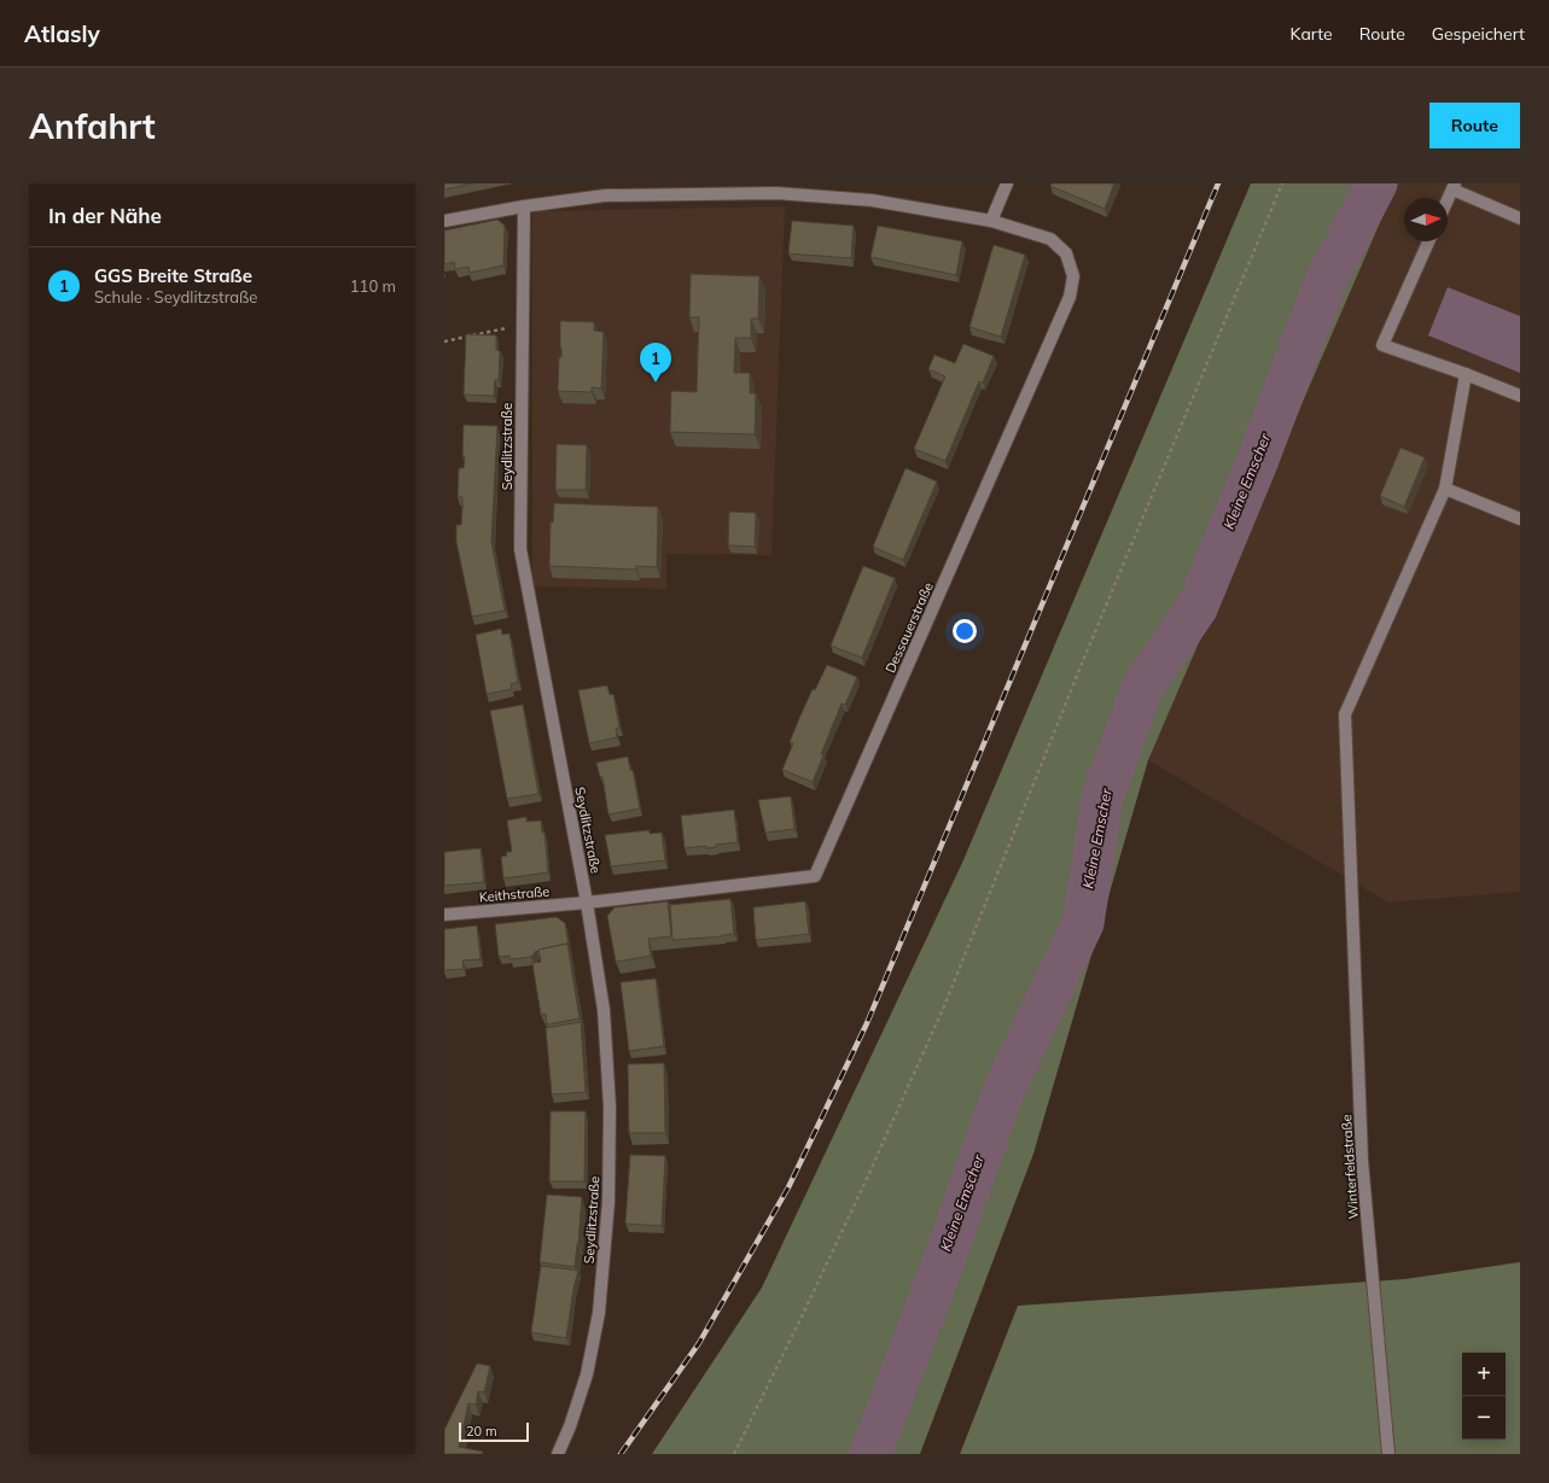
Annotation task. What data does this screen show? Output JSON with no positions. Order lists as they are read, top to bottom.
{
  "streets": {
    "street": [
      "Seydlitzstraße",
      "Dessauerstraße",
      "Keithstraße",
      "Winterfeldstraße"
    ]
  },
  "crossings": [
    ["Seydlitzstraße", "Dessauerstraße"],
    ["Seydlitzstraße", "Keithstraße"],
    ["Dessauerstraße", "Keithstraße"]
  ],
  "water": ["Kleine Emscher"],
  "scale_bar": "20 m",
  "north": "right",
  "page": {
    "header": "Atlasly",
    "nav": ["Karte", "Route", "Gespeichert"],
    "buttons": "Route",
    "title": "Anfahrt",
    "heading": "In der Nähe",
    "list": [
      {
        "mark": "1",
        "name": "GGS Breite Straße",
        "note": "Schule · Seydlitzstraße",
        "value": "110 m"
      }
    ],
    "pins": "1",
    "map_buttons": ["+", "−"],
    "scale": "20 m"
  }
}
